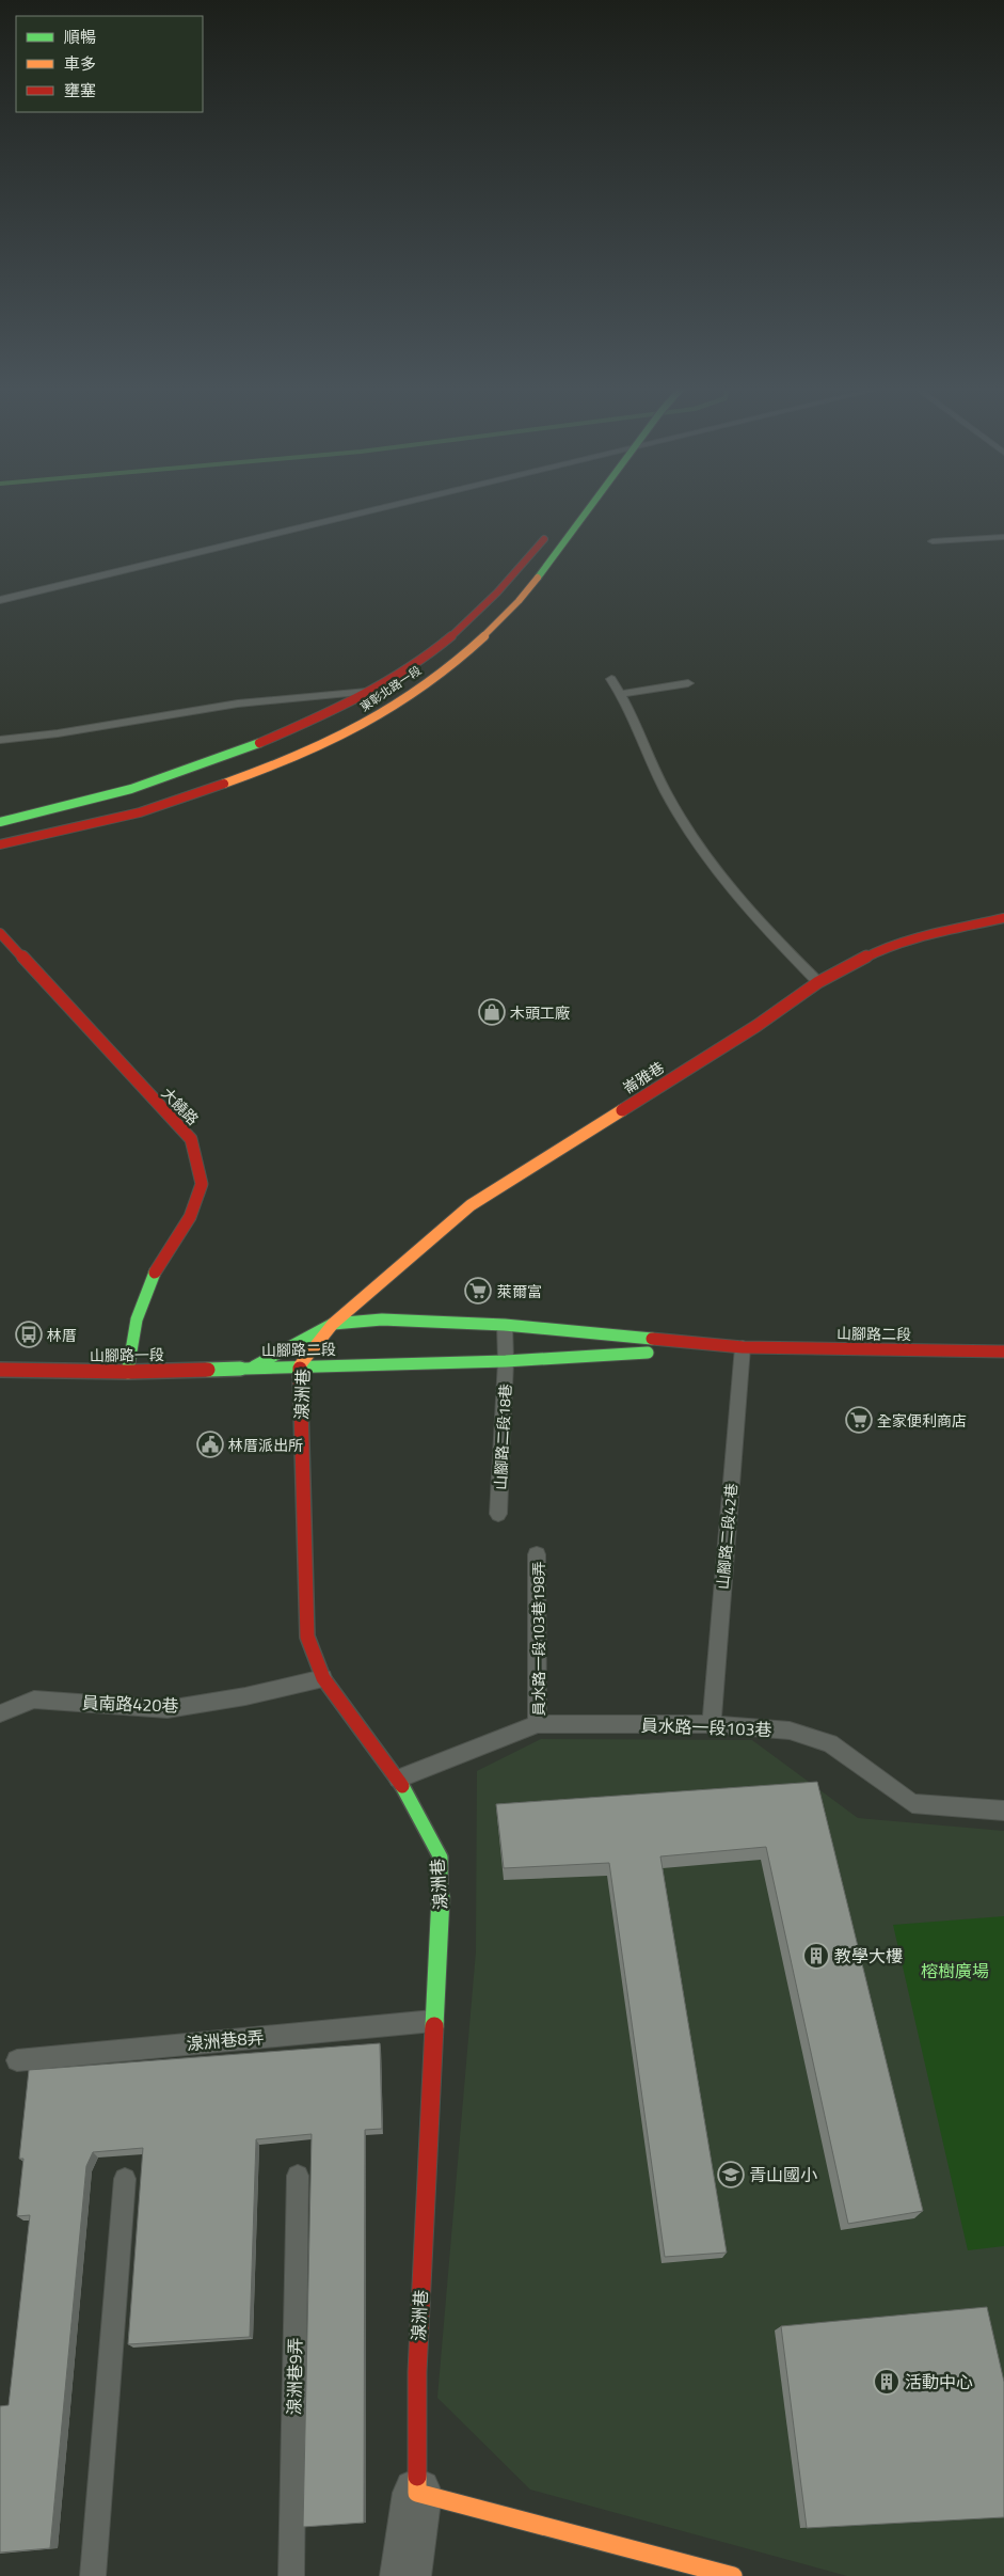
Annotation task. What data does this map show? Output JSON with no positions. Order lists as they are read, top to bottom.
{
  "streets": {
    "street": [
      "東彰北路一段",
      "崙雅巷",
      "大饒路",
      "山腳路二段",
      "山腳路一段",
      "湶洲巷"
    ],
    "lane": [
      "山腳路二段18巷",
      "山腳路二段42巷",
      "員水路一段103巷198弄",
      "員南路420巷",
      "員水路一段103巷",
      "湶洲巷8弄",
      "湶洲巷9弄"
    ]
  },
  "crossings": [
    ["崙雅巷", "山腳路二段"],
    ["崙雅巷", "湶洲巷"],
    ["大饒路", "山腳路一段"],
    ["山腳路二段", "山腳路一段"],
    ["山腳路二段", "湶洲巷"],
    ["山腳路二段", "山腳路二段18巷"],
    ["山腳路二段", "山腳路二段42巷"],
    ["湶洲巷", "員南路420巷"],
    ["湶洲巷", "員水路一段103巷"],
    ["湶洲巷", "湶洲巷8弄"],
    ["山腳路二段42巷", "員水路一段103巷"],
    ["員水路一段103巷198弄", "員水路一段103巷"]
  ],
  "parks": ["榕樹廣場"],
  "places": {
    "shop": ["木頭工廠"],
    "supermarket": ["萊爾富", "全家便利商店"],
    "bus stop": ["林厝"],
    "public building": ["林厝派出所"],
    "building": ["教學大樓", "活動中心"],
    "school or university": ["青山國小"]
  },
  "legend": ["順暢", "車多", "壅塞"]
}
